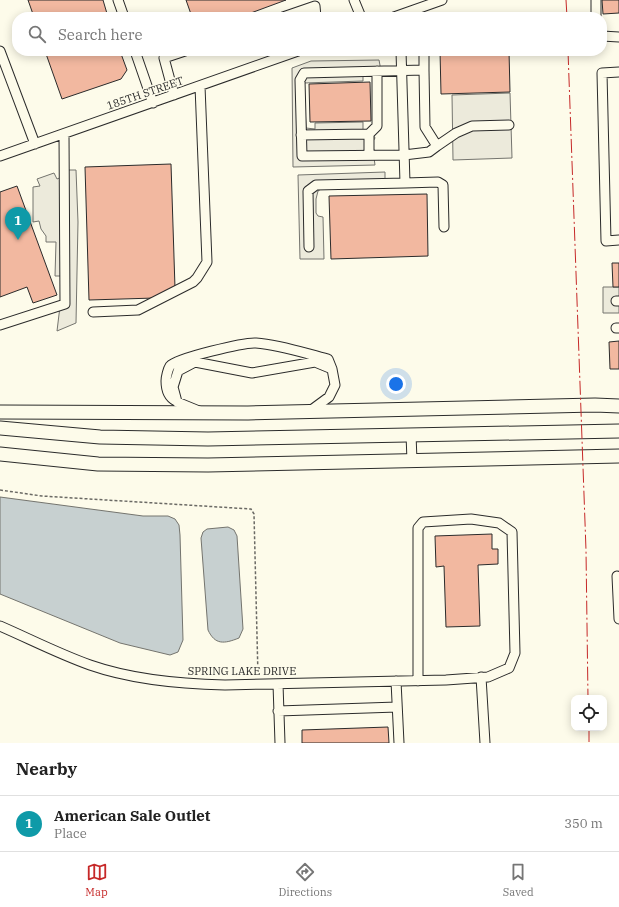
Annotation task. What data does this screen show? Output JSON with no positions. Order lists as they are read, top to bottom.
{
  "streets": {
    "street": ["185TH STREET", "SPRING LAKE DRIVE"]
  },
  "page": {
    "search": "Search here",
    "pins": "1",
    "heading": "Nearby",
    "list": [
      {
        "mark": "1",
        "name": "American Sale Outlet",
        "note": "Place",
        "value": "350 m"
      }
    ],
    "nav": ["Map", "Directions", "Saved"]
  }
}
